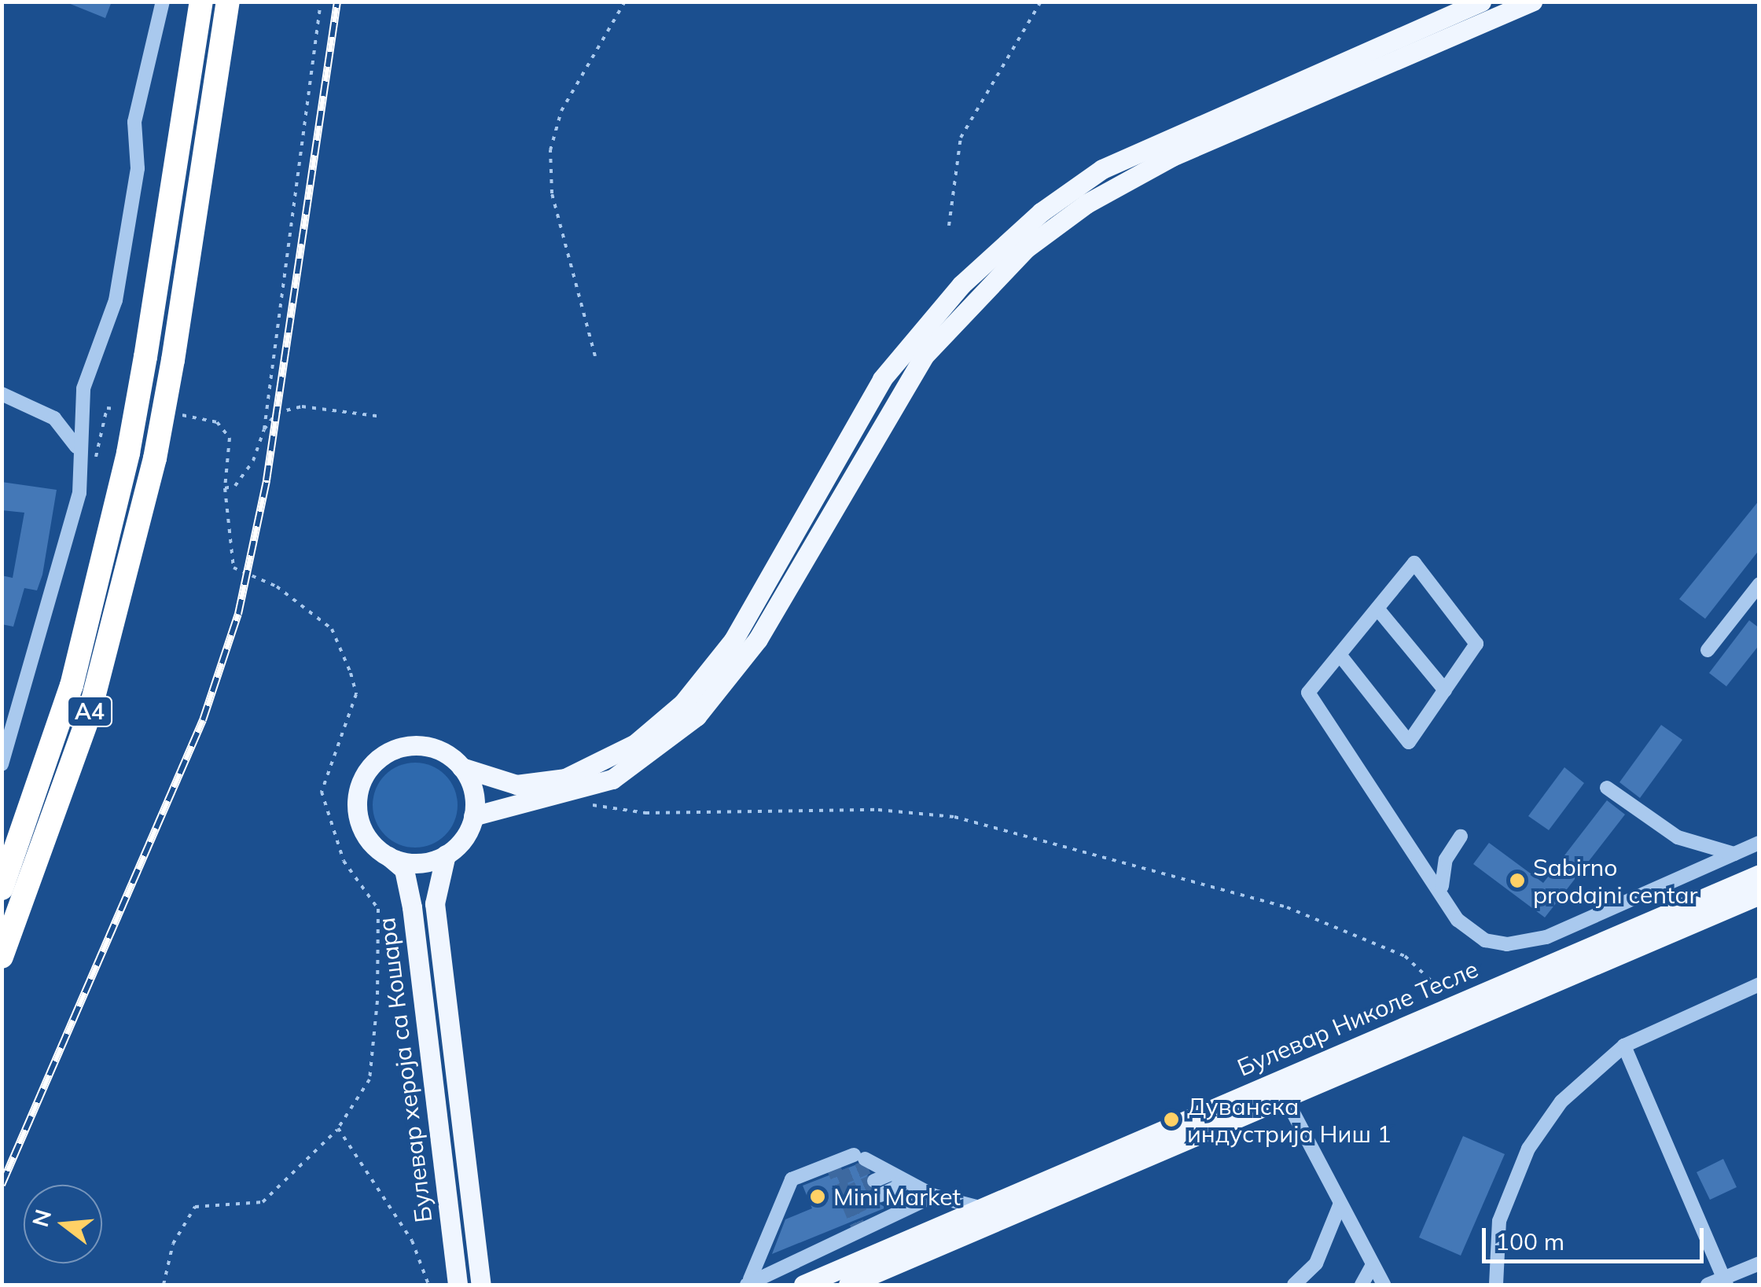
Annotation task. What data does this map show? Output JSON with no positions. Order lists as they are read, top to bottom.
{
  "streets": {
    "highway": ["A4"],
    "main road": ["Булевар Николе Тесле", "Булевар хероја са Кошара"]
  },
  "places": ["Sabirno prodajni centar", "Дуванска индустрија Ниш 1", "Mini Market"],
  "scale_bar": "100 m",
  "north": "left"
}
